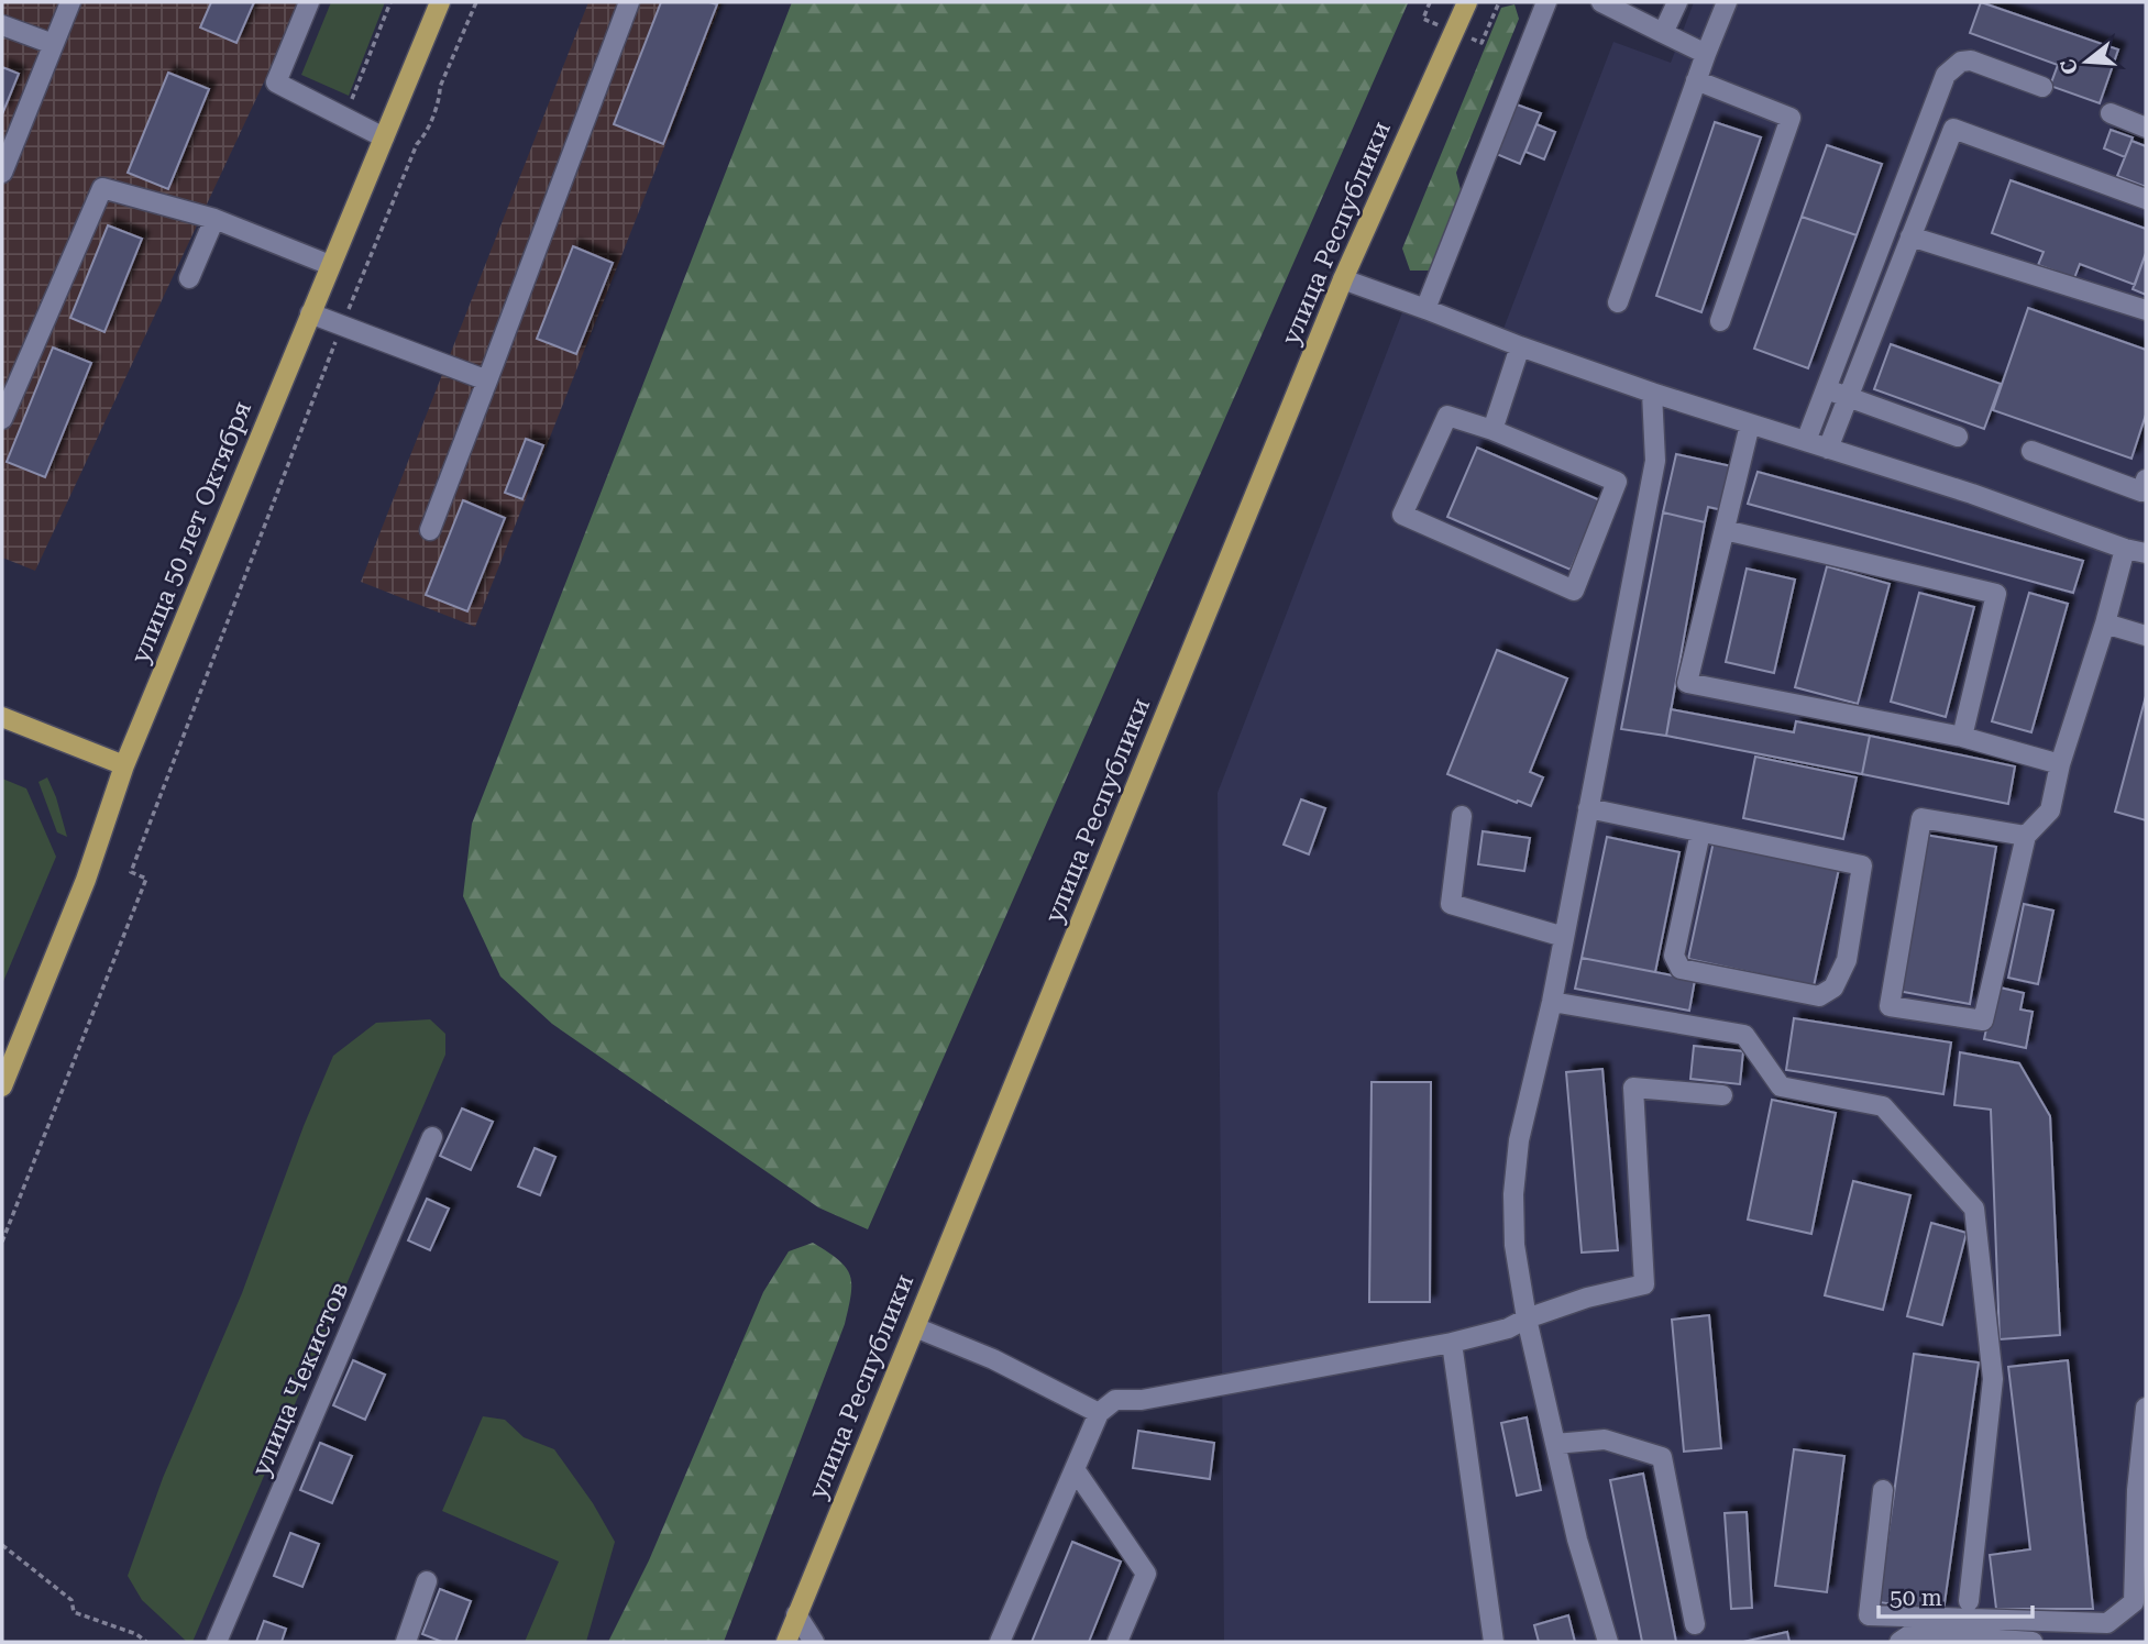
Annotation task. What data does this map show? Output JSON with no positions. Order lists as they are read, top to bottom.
{
  "streets": {
    "main road": ["улица Республики", "улица 50 лет Октября"],
    "street": ["улица Чекистов"]
  },
  "scale_bar": "50 m",
  "north": "left"
}
